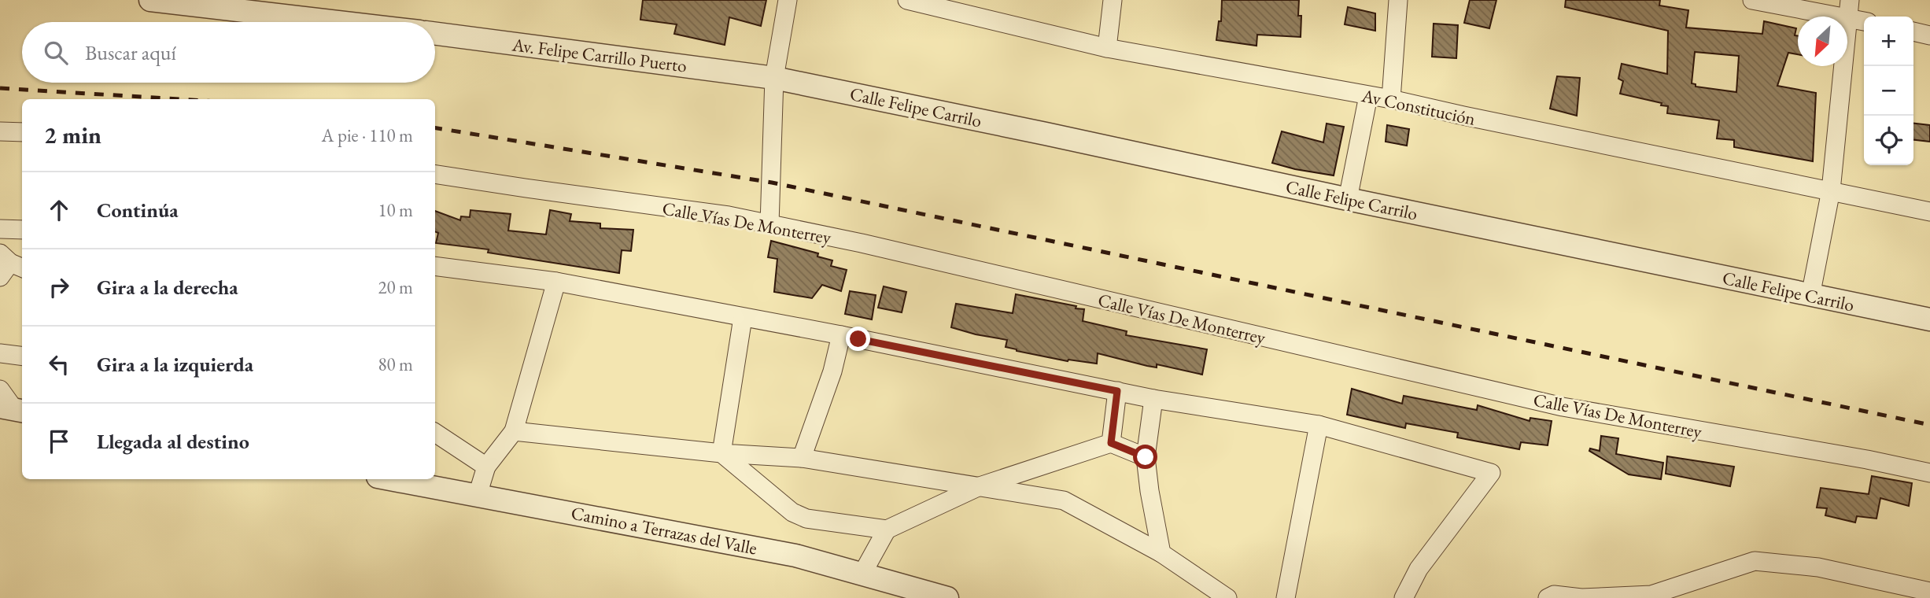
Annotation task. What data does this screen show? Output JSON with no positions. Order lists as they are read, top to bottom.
{
  "streets": {
    "street": [
      "Av. Felipe Carrillo Puerto",
      "Calle Felipe Carrilo",
      "Av Constitución",
      "Calle Vías De Monterrey",
      "Camino a Terrazas del Valle"
    ]
  },
  "crossings": [
    ["Av. Felipe Carrillo Puerto", "Calle Felipe Carrilo"]
  ],
  "north": "bottom left",
  "page": {
    "map_buttons": ["+", "−"],
    "search": "Buscar aquí",
    "heading": ["2 min", "A pie · 110 m"],
    "list": [
      ["Continúa", "10 m"],
      ["Gira a la derecha", "20 m"],
      ["Gira a la izquierda", "80 m"],
      "Llegada al destino"
    ]
  }
}
